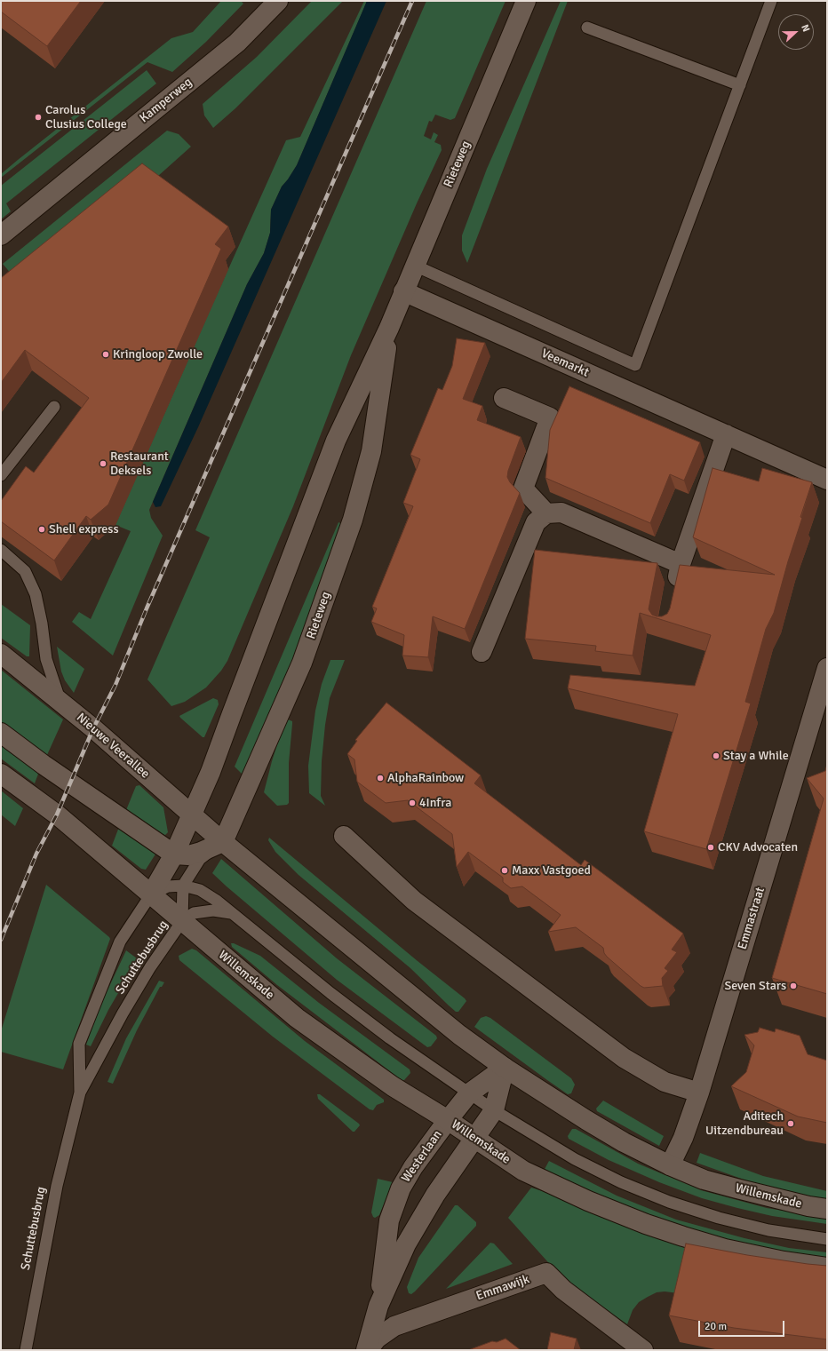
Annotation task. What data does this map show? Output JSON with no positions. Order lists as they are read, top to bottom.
{
  "streets": {
    "main road": [
      "Kamperweg",
      "Rieteweg",
      "Veemarkt",
      "Nieuwe Veerallee",
      "Emmastraat",
      "Willemskade",
      "Westerlaan",
      "Emmawijk"
    ],
    "lane": ["Schuttebusbrug"]
  },
  "crossings": [
    ["Rieteweg", "Veemarkt"],
    ["Rieteweg", "Nieuwe Veerallee"],
    ["Rieteweg", "Schuttebusbrug"],
    ["Rieteweg", "Willemskade"],
    ["Nieuwe Veerallee", "Willemskade"],
    ["Emmastraat", "Willemskade"],
    ["Schuttebusbrug", "Willemskade"],
    ["Willemskade", "Westerlaan"],
    ["Westerlaan", "Emmawijk"]
  ],
  "places": [
    "Carolus Clusius College",
    "Kringloop Zwolle",
    "Restaurant Deksels",
    "Shell express",
    "Stay a While",
    "AlphaRainbow",
    "4Infra",
    "CKV Advocaten",
    "Maxx Vastgoed",
    "Seven Stars",
    "Aditech Uitzendbureau"
  ],
  "scale_bar": "20 m",
  "north": "right"
}
